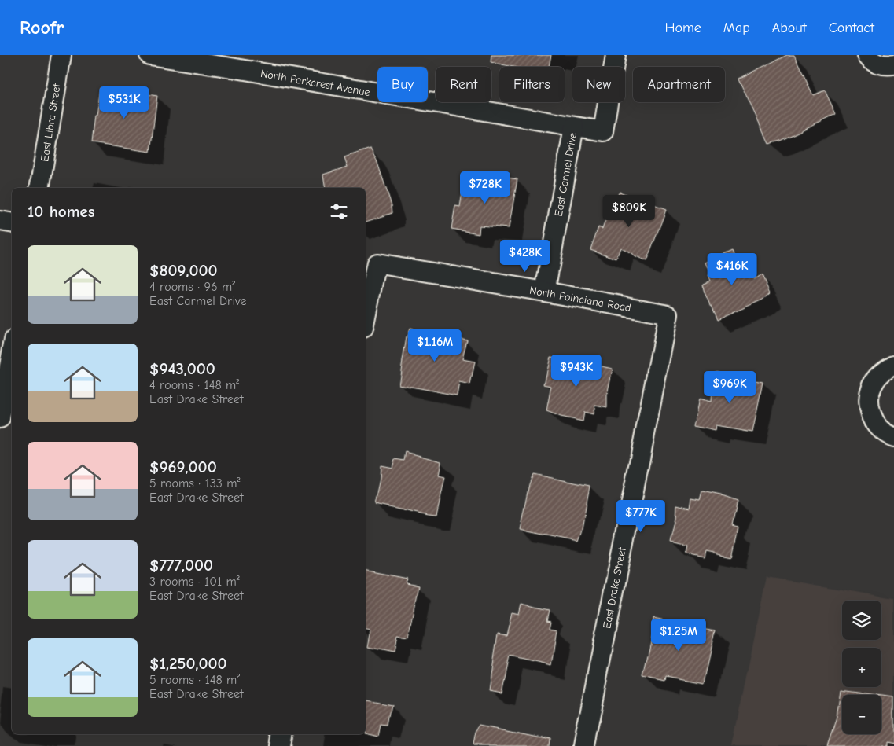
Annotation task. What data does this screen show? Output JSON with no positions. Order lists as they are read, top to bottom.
{
  "streets": {
    "street": [
      "North Parkcrest Avenue",
      "East Libra Street",
      "East Carmel Drive",
      "North Poinciana Road",
      "East Drake Street"
    ]
  },
  "crossings": [
    ["North Parkcrest Avenue", "East Carmel Drive"],
    ["East Carmel Drive", "North Poinciana Road"],
    ["North Poinciana Road", "East Drake Street"]
  ],
  "page": {
    "header": "Roofr",
    "nav": [
      "Home",
      "Map",
      "About",
      "Contact"
    ],
    "chip": [
      "Buy",
      "Rent",
      "Filters",
      "New",
      "Apartment"
    ],
    "price": [
      "$531K",
      "$728K",
      "$809K",
      "$428K",
      "$416K",
      "$1.16M",
      "$943K",
      "$969K",
      "$777K",
      "$1.25M"
    ],
    "heading": "10 homes",
    "list": [
      {
        "name": "$809,000",
        "note": "4 rooms · 96 m² · East Carmel Drive"
      },
      {
        "name": "$943,000",
        "note": "4 rooms · 148 m² · East Drake Street"
      },
      {
        "name": "$969,000",
        "note": "5 rooms · 133 m² · East Drake Street"
      },
      {
        "name": "$777,000",
        "note": "3 rooms · 101 m² · East Drake Street"
      },
      {
        "name": "$1,250,000",
        "note": "5 rooms · 148 m² · East Drake Street"
      }
    ],
    "map_buttons": ["+", "−"]
  }
}
